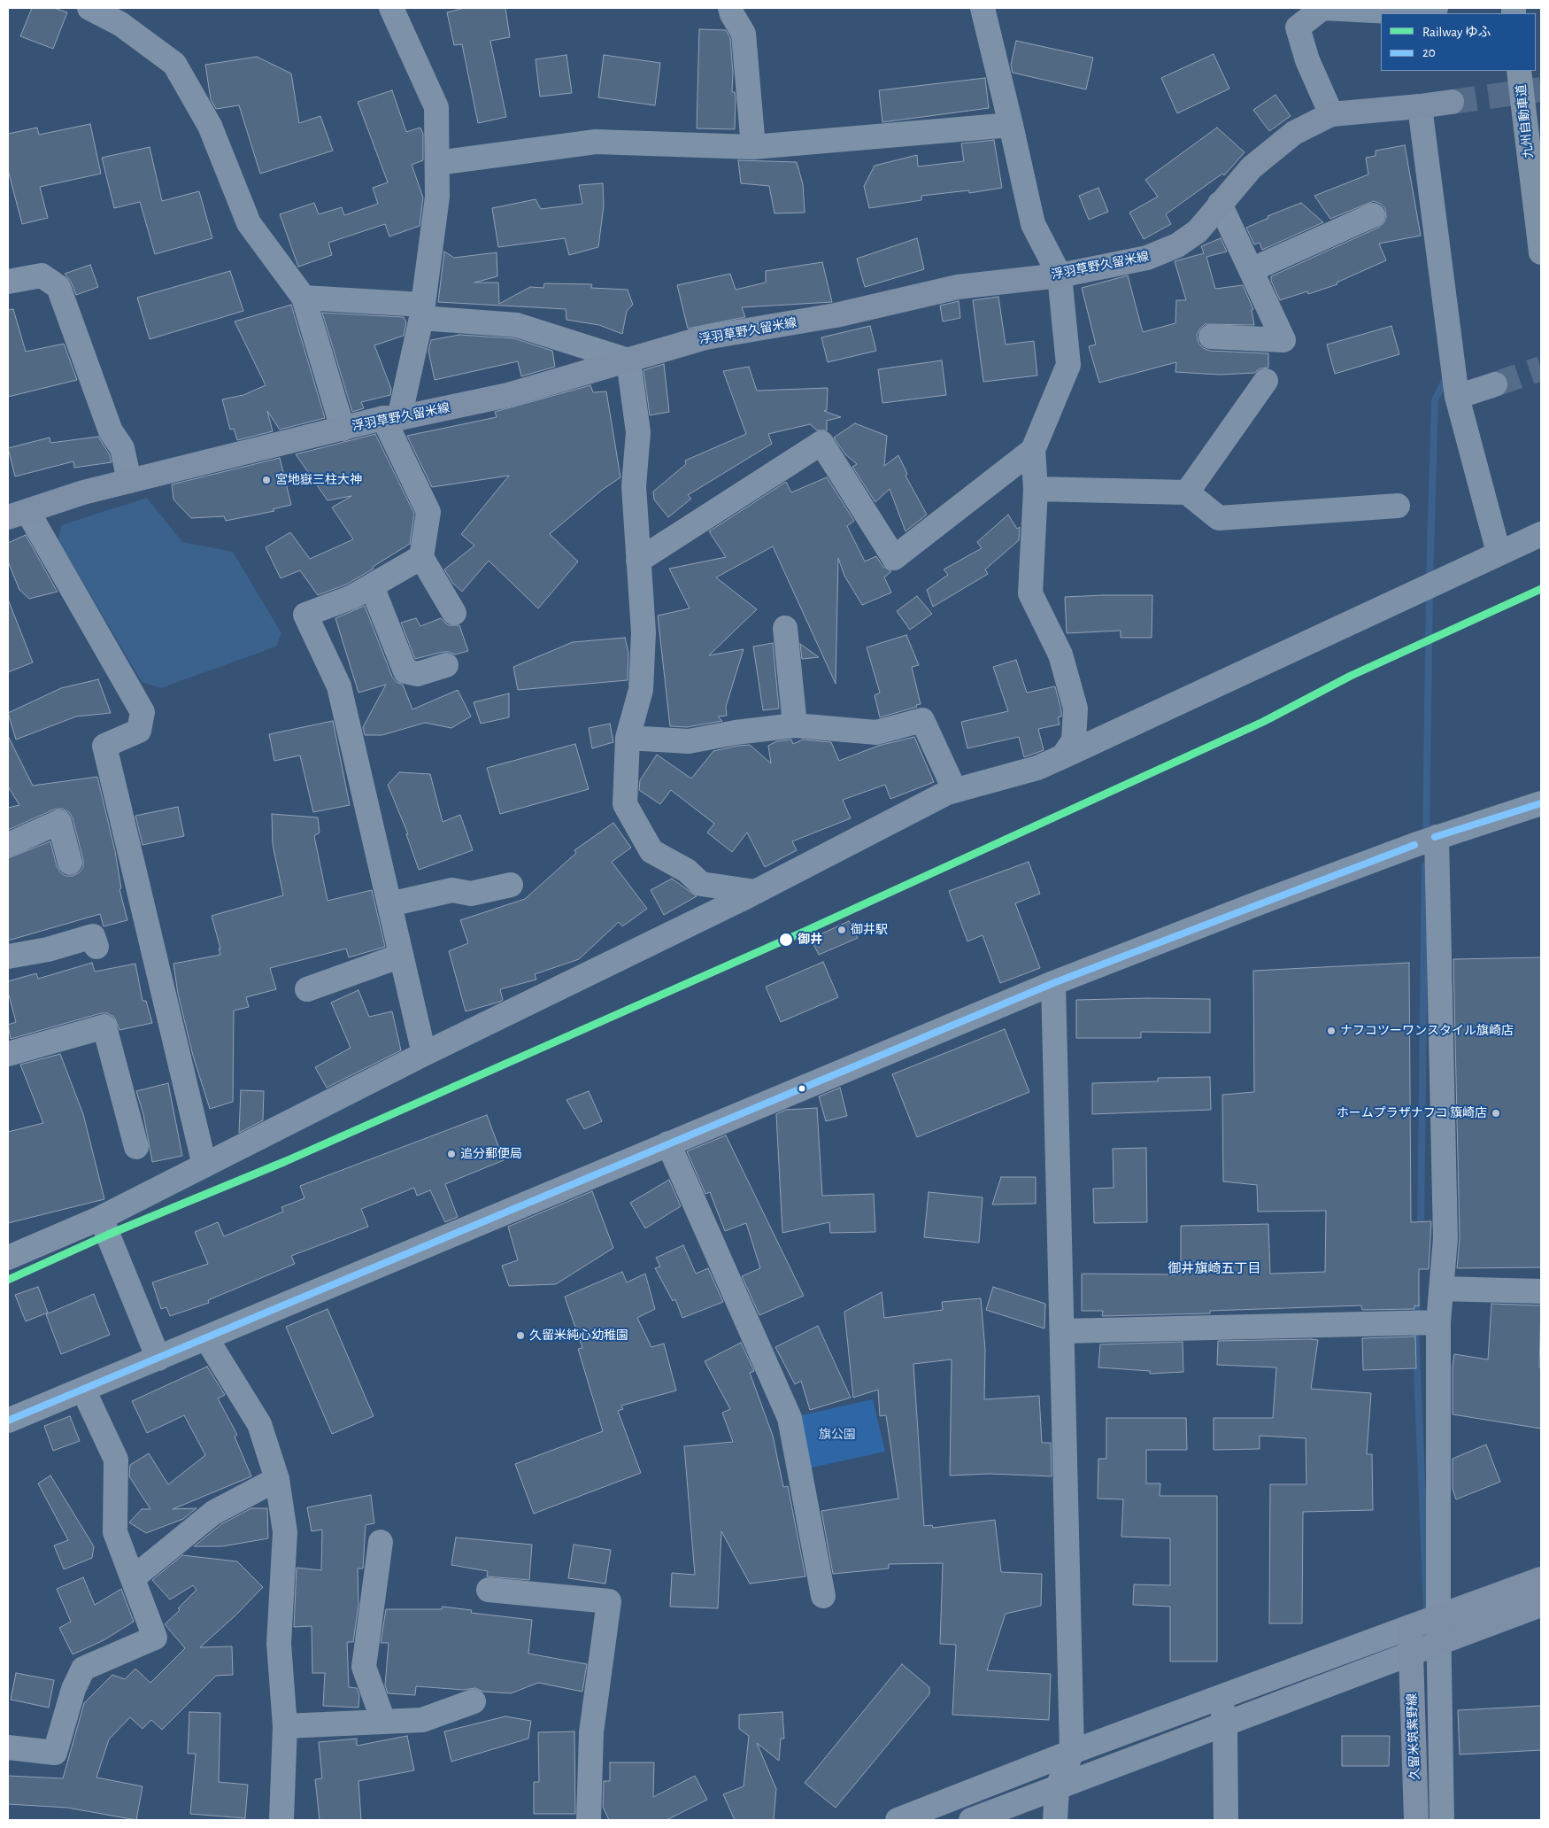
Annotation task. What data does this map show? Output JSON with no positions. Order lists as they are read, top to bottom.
{
  "streets": {
    "highway": ["九州自動車道"],
    "main road": ["浮羽草野久留米線", "久留米筑紫野線"]
  },
  "districts": ["御井旗崎五丁目"],
  "parks": ["旗公園"],
  "places": [
    "宮地嶽三柱大神",
    "御井駅",
    "御井",
    "ナフコツーワンスタイル旗崎店",
    "ホームプラザナフコ 籏崎店",
    "追分郵便局",
    "久留米純心幼稚園"
  ],
  "lines": ["rail line ゆふ", "transit line 20"],
  "legend": ["Railway ゆふ", "20"]
}
